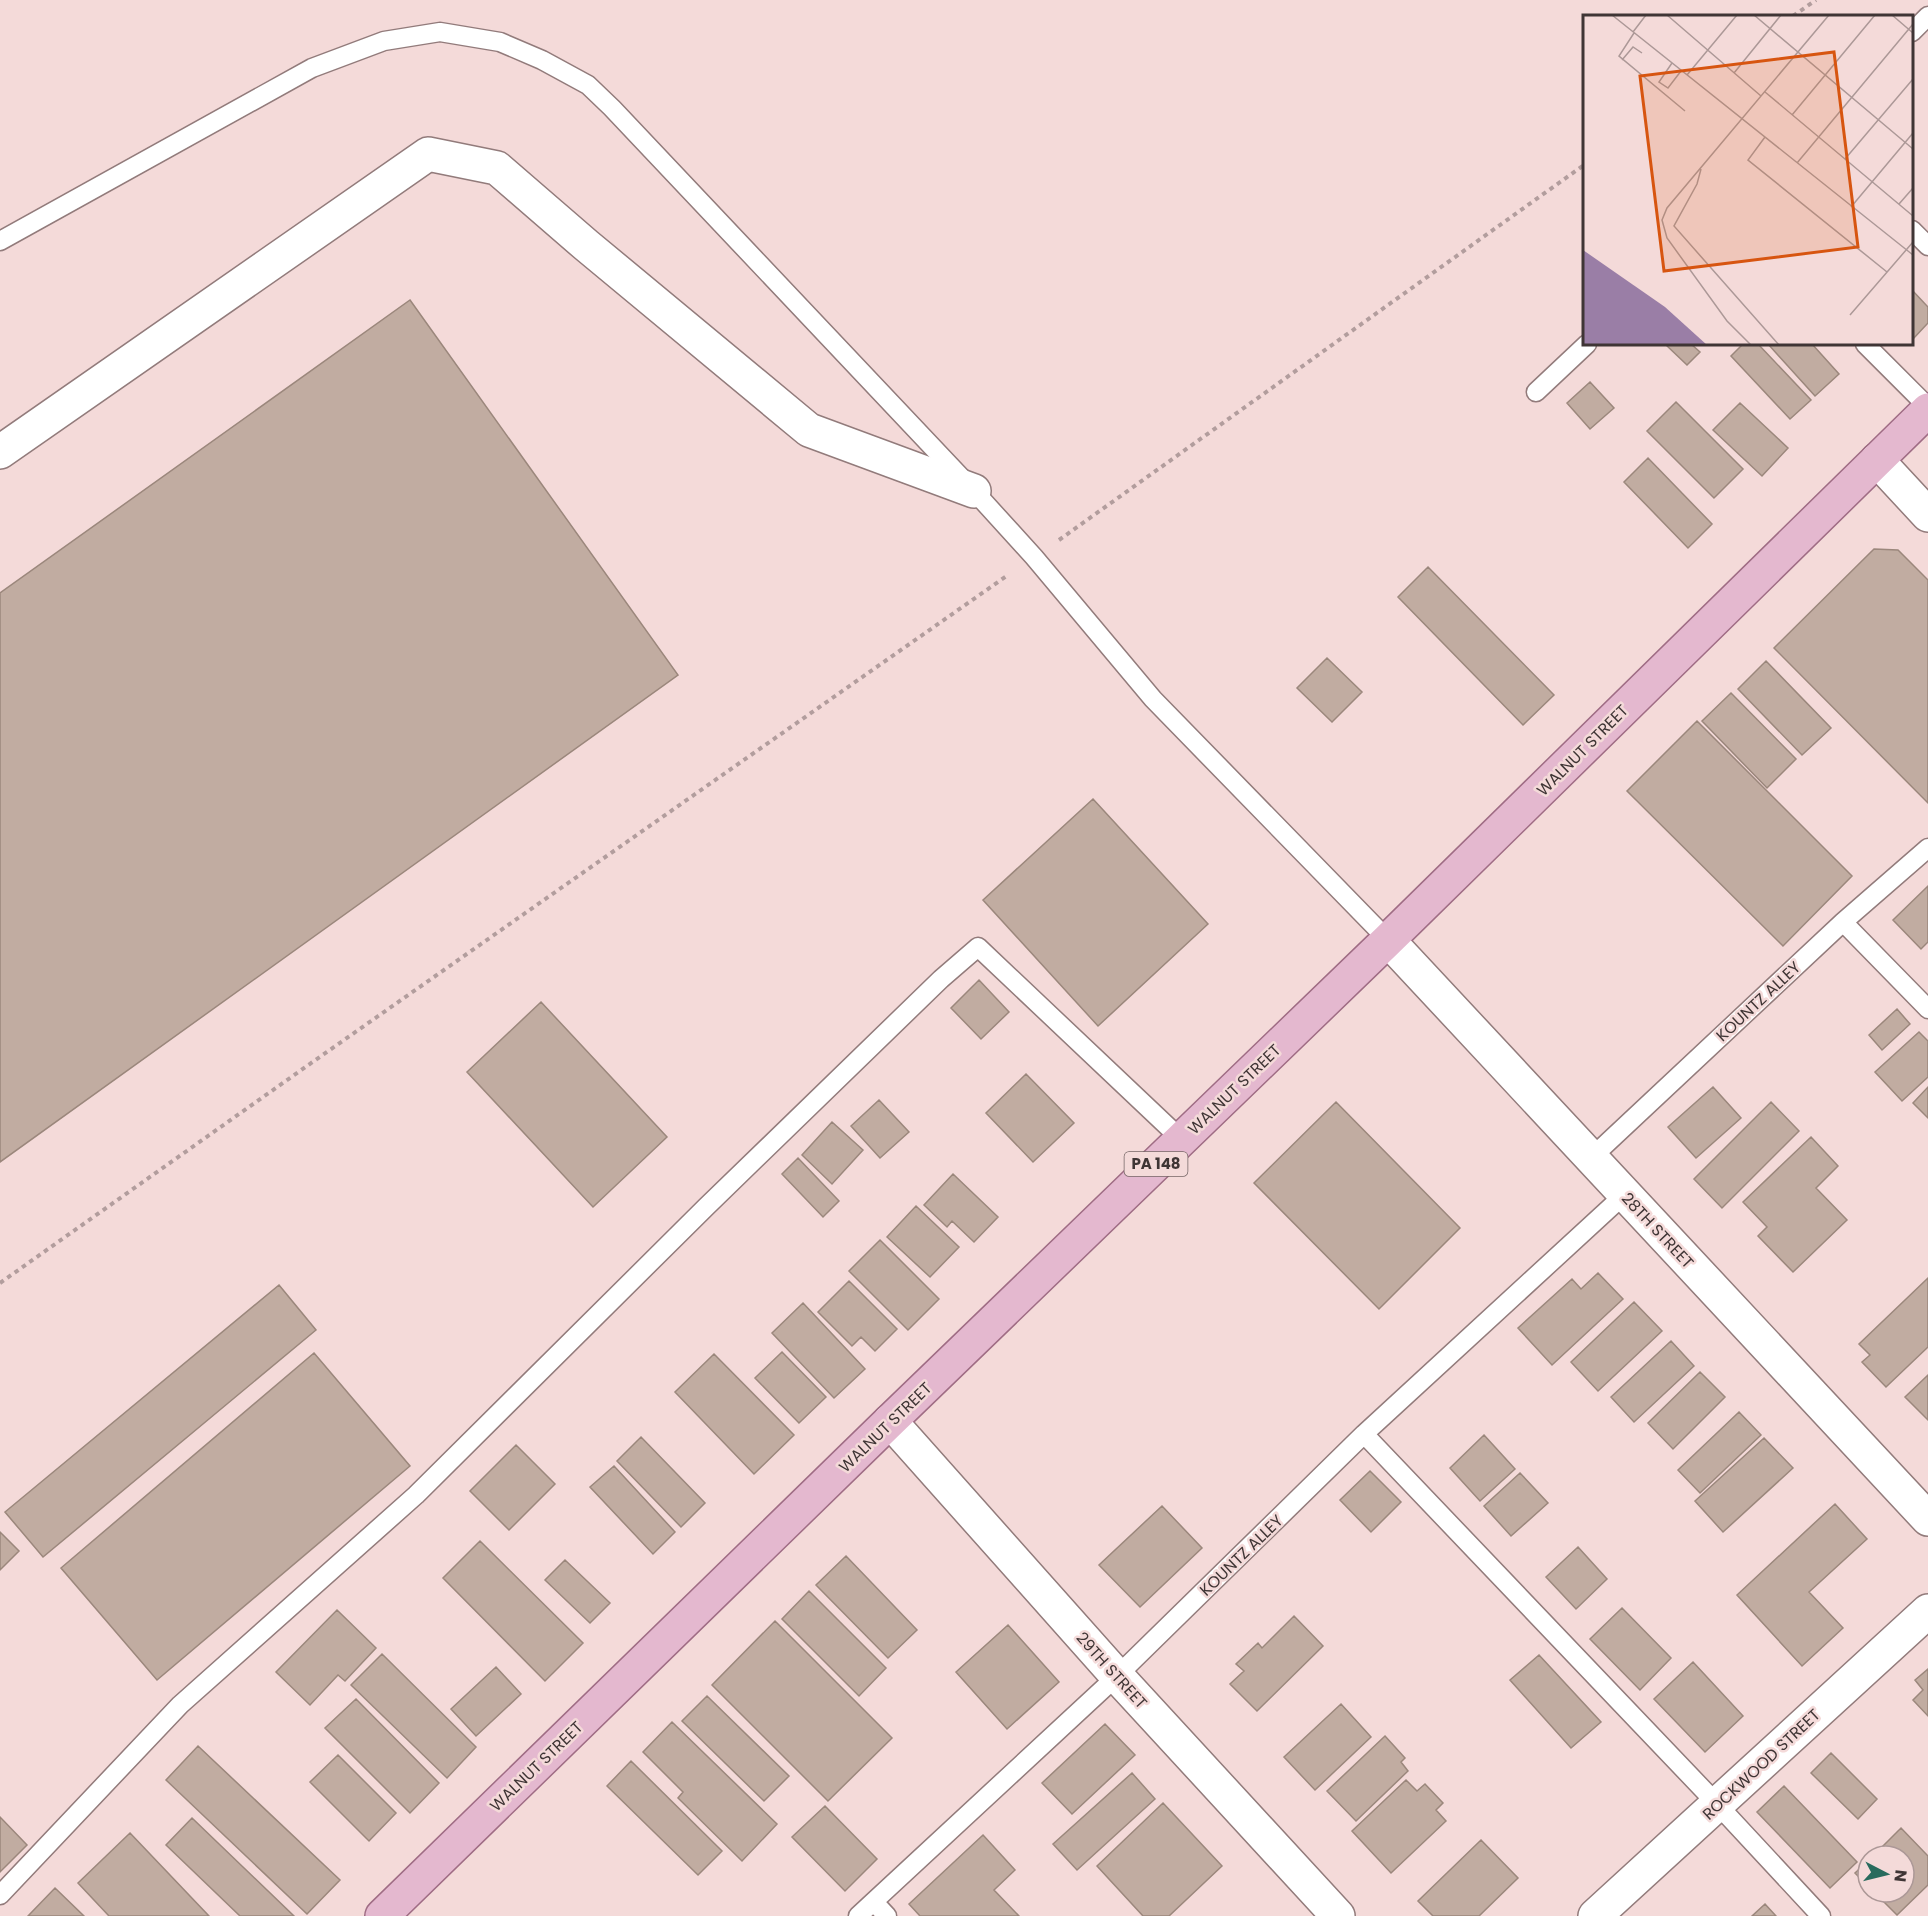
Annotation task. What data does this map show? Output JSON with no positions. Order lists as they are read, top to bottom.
{
  "streets": {
    "main road": ["WALNUT STREET", "PA 148"],
    "street": ["28TH STREET", "29TH STREET", "ROCKWOOD STREET"],
    "lane": ["KOUNTZ ALLEY"]
  },
  "crossings": [
    ["WALNUT STREET", "28TH STREET"],
    ["WALNUT STREET", "29TH STREET"],
    ["KOUNTZ ALLEY", "28TH STREET"],
    ["KOUNTZ ALLEY", "29TH STREET"]
  ],
  "north": "right"
}
